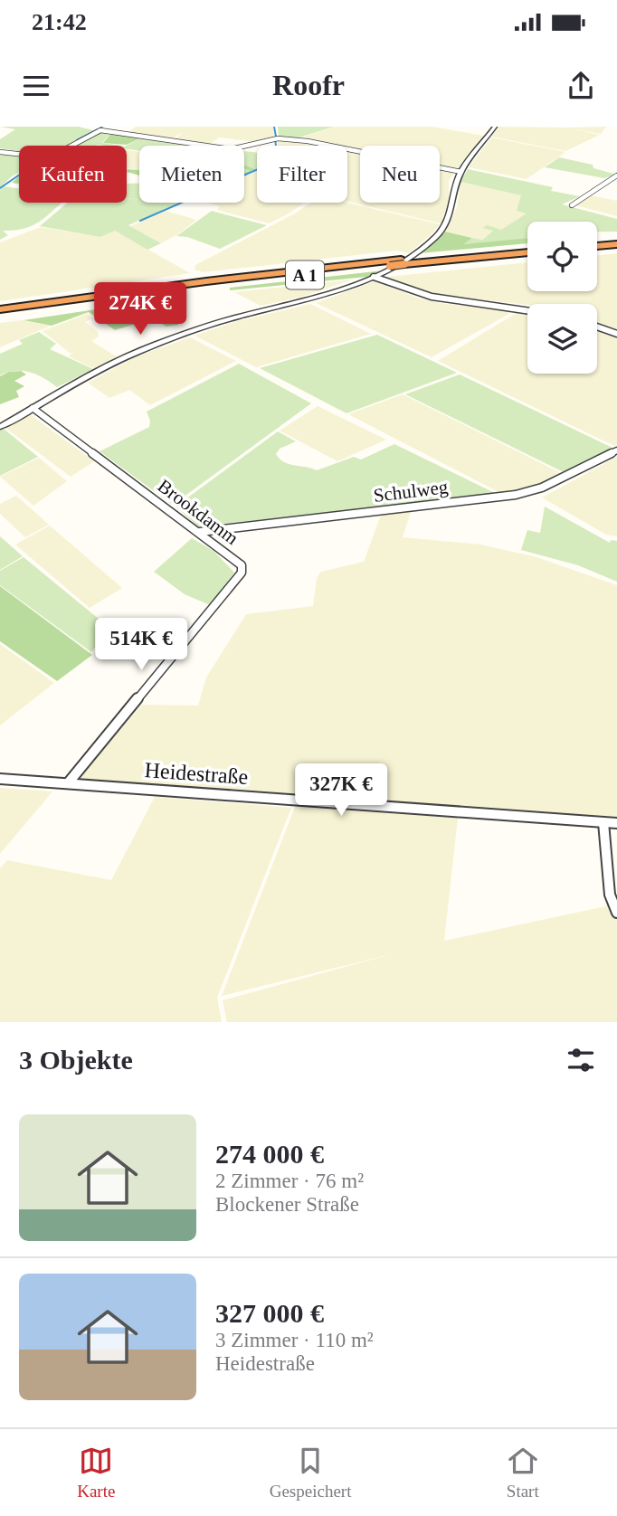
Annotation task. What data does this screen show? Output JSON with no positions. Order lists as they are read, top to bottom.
{
  "streets": {
    "highway": ["A 1"],
    "street": ["Schulweg", "Brookdamm", "Heidestraße"]
  },
  "crossings": [
    ["Schulweg", "Brookdamm"],
    ["Brookdamm", "Heidestraße"]
  ],
  "page": {
    "status": "21:42",
    "header": "Roofr",
    "chip": [
      "Kaufen",
      "Mieten",
      "Filter",
      "Neu"
    ],
    "price": ["274K €", "514K €", "327K €"],
    "heading": "3 Objekte",
    "list": [
      {
        "name": "274 000 €",
        "note": "2 Zimmer · 76 m² · Blockener Straße"
      },
      {
        "name": "327 000 €",
        "note": "3 Zimmer · 110 m² · Heidestraße"
      }
    ],
    "tabs": ["Karte", "Gespeichert", "Start"]
  }
}
